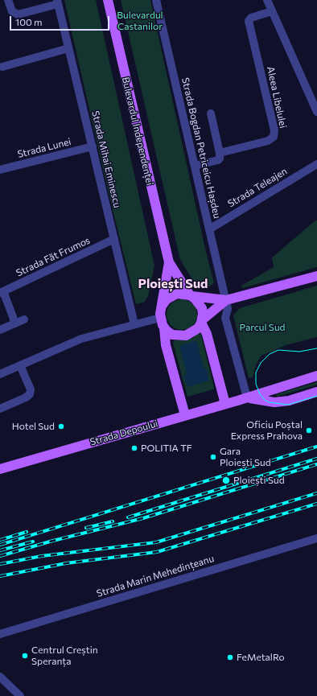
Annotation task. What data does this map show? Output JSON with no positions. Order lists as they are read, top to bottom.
{
  "streets": {
    "main road": ["Bulevardul Independenței", "Strada Depoului"],
    "street": [
      "Aleea Libelulei",
      "Strada Lunei",
      "Strada Bogdan Petriceicu Hașdeu",
      "Strada Mihai Eminescu",
      "Strada Teleajen",
      "Strada Făt Frumos",
      "Strada Marin Mehedințeanu"
    ]
  },
  "crossings": [
    ["Aleea Libelulei", "Strada Bogdan Petriceicu Hașdeu"],
    ["Bulevardul Independenței", "Strada Depoului"],
    ["Strada Lunei", "Strada Mihai Eminescu"],
    ["Strada Bogdan Petriceicu Hașdeu", "Strada Teleajen"],
    ["Strada Bogdan Petriceicu Hașdeu", "Strada Depoului"],
    ["Strada Mihai Eminescu", "Strada Făt Frumos"]
  ],
  "districts": ["Ploiești Sud"],
  "parks": ["Bulevardul Castanilor", "Parcul Sud"],
  "places": [
    "Hotel Sud",
    "Oficiu Poștal Express Prahova",
    "POLITIA TF",
    "Gara Ploiești Sud",
    "Ploiești Sud",
    "Centrul Creștin Speranța",
    "FeMetalRo"
  ],
  "scale_bar": "100 m"
}
